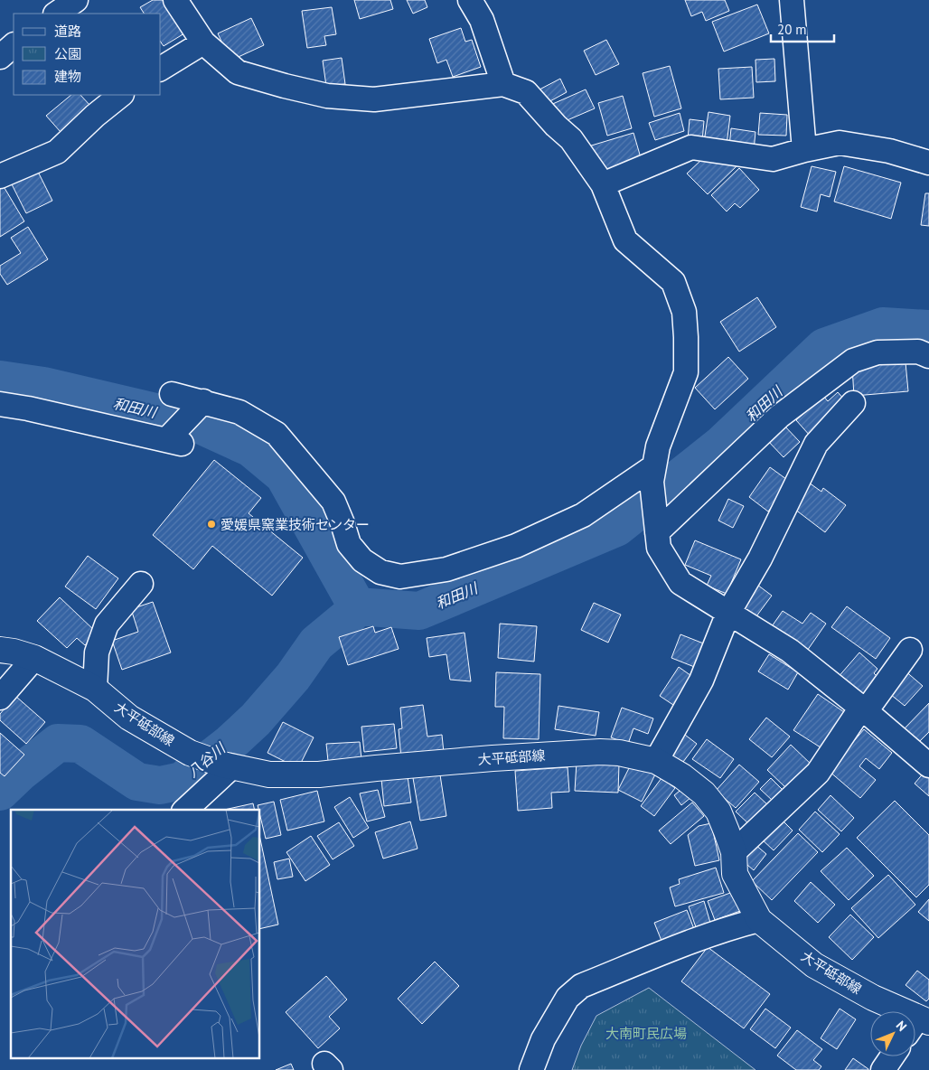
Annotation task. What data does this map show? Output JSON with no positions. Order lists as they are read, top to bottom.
{
  "streets": {
    "main road": ["大平砥部線"]
  },
  "water": ["和田川", "八谷川"],
  "parks": ["大南町民広場"],
  "places": ["愛媛県窯業技術センター"],
  "legend": ["道路", "公園", "建物"],
  "scale_bar": "20 m",
  "north": "top right"
}
